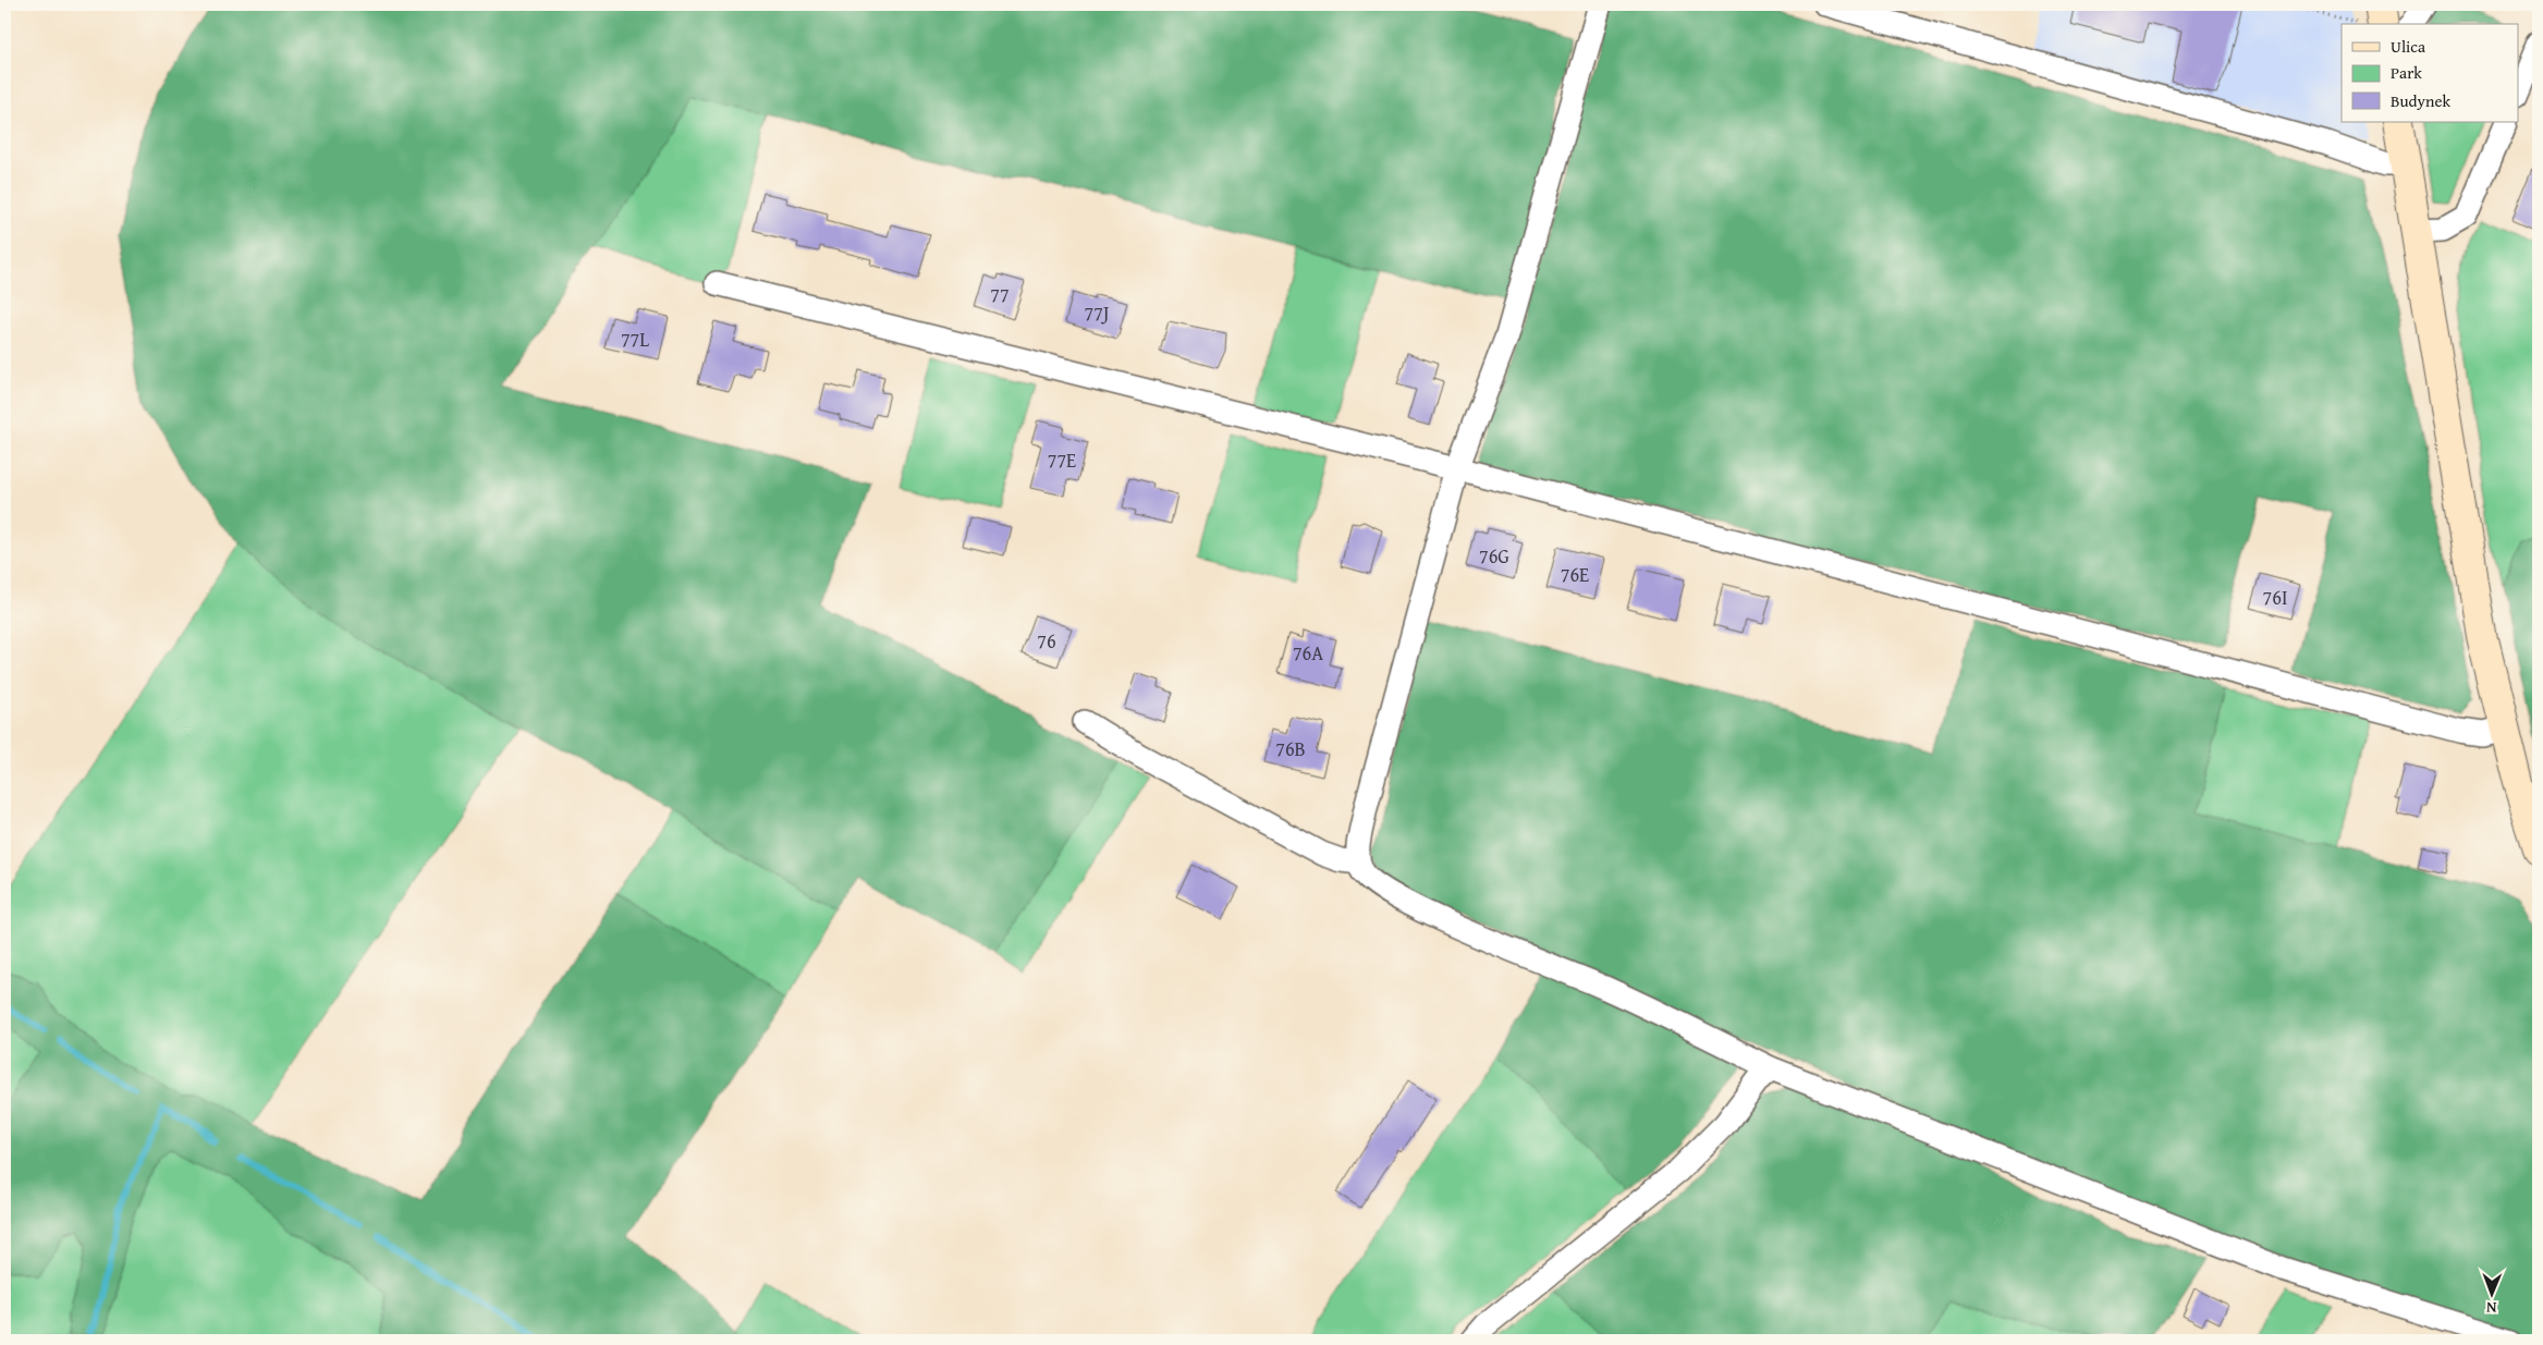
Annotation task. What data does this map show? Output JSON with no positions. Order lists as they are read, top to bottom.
{
  "house_numbers": [
    "77",
    "77J",
    "77L",
    "77E",
    "76G",
    "76E",
    "76I",
    "76",
    "76A",
    "76B"
  ],
  "legend": ["Ulica", "Park", "Budynek"],
  "north": "bottom"
}
